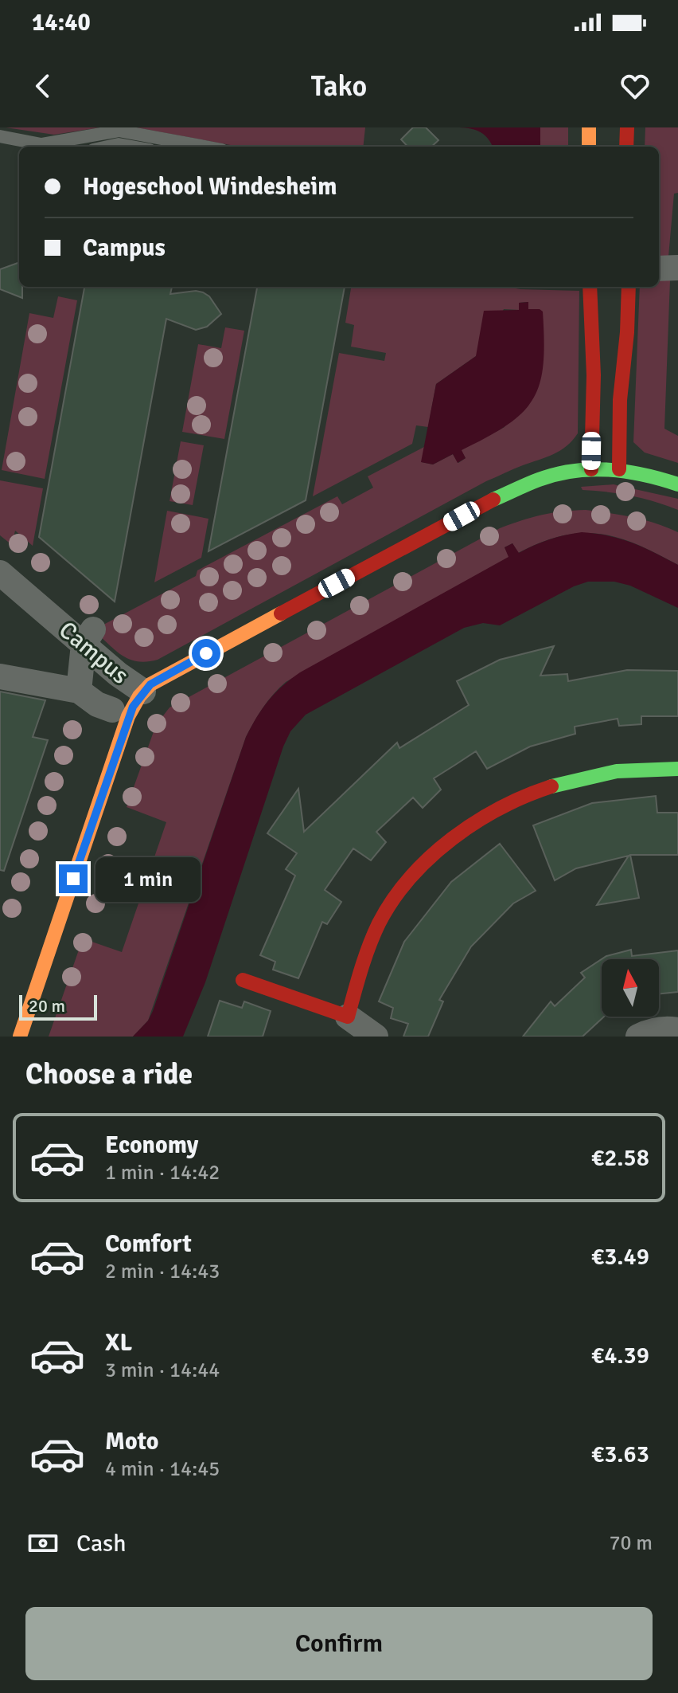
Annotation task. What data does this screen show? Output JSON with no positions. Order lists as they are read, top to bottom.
{
  "streets": {
    "street": ["Campus"]
  },
  "scale_bar": "20 m",
  "north": "top",
  "page": {
    "status": "14:40",
    "header": "Tako",
    "banner": ["Hogeschool Windesheim", "Campus"],
    "bubble": "1 min",
    "scale": "20 m",
    "heading": "Choose a ride",
    "list": [
      {
        "name": "Economy",
        "note": "1 min · 14:42",
        "value": "€2.58"
      },
      {
        "name": "Comfort",
        "note": "2 min · 14:43",
        "value": "€3.49"
      },
      {
        "name": "XL",
        "note": "3 min · 14:44",
        "value": "€4.39"
      },
      {
        "name": "Moto",
        "note": "4 min · 14:45",
        "value": "€3.63"
      }
    ],
    "pay": ["Cash", "70 m"],
    "buttons": "Confirm"
  }
}
